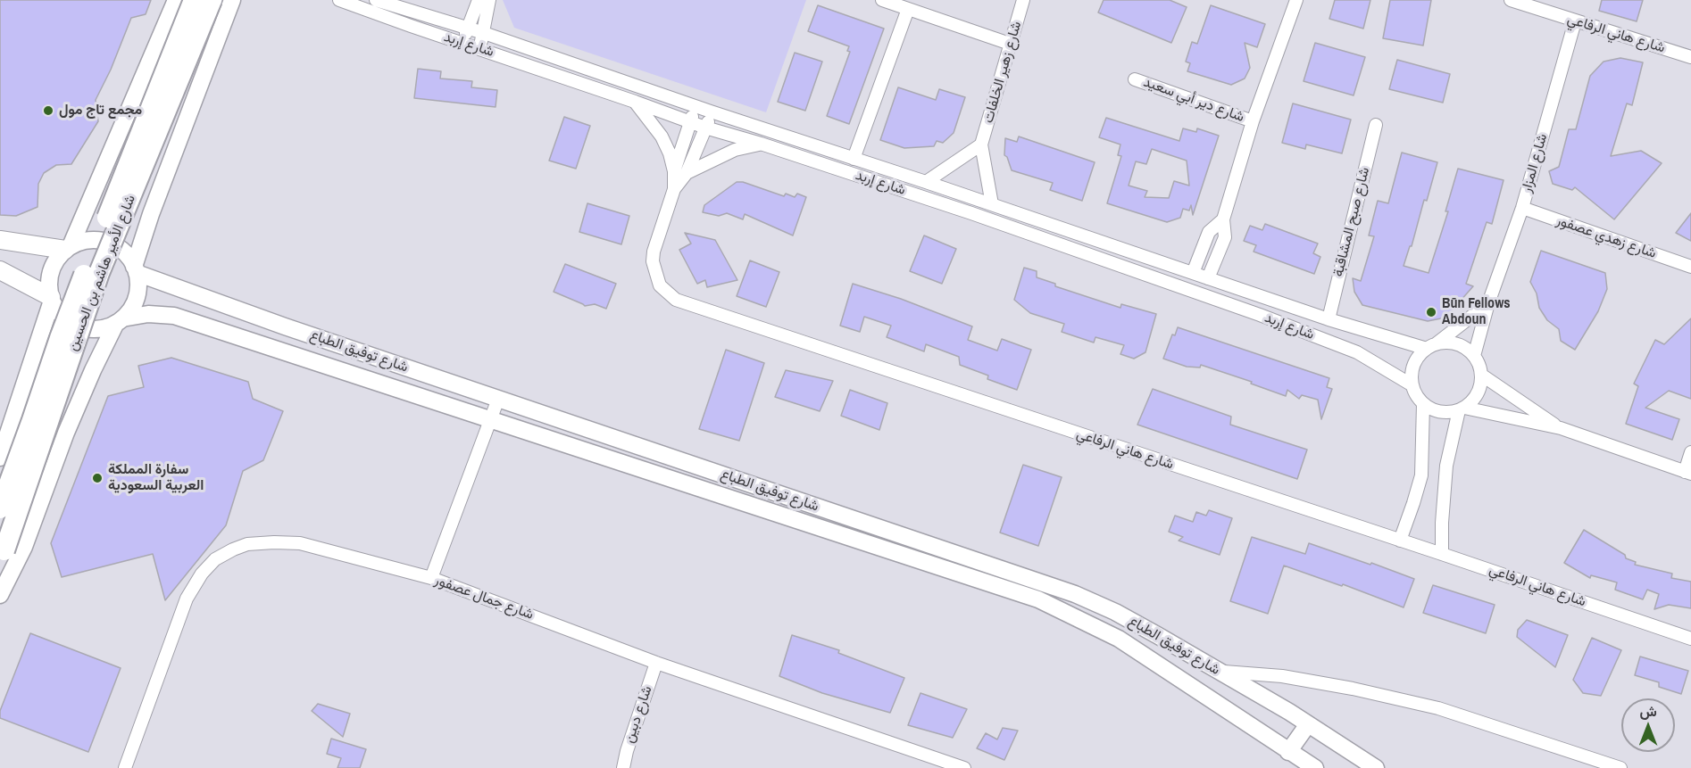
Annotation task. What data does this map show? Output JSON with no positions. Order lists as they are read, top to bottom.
{
  "streets": {
    "highway": ["شارع الأمير هاشم بن الحسين"],
    "street": [
      "شارع هاني الرفاعي",
      "شارع إربد",
      "شارع زهير الخلفات",
      "شارع دير أبي سعيد",
      "شارع المزار",
      "شارع صبح المشاقبة",
      "شارع زهدي عصفور",
      "شارع توفيق الطباع",
      "شارع جمال عصفور",
      "شارع دبين"
    ]
  },
  "crossings": [
    ["شارع هاني الرفاعي", "شارع إربد"],
    ["شارع هاني الرفاعي", "شارع المزار"],
    ["شارع إربد", "شارع زهير الخلفات"],
    ["شارع إربد", "شارع دير أبي سعيد"],
    ["شارع إربد", "شارع المزار"],
    ["شارع إربد", "شارع صبح المشاقبة"],
    ["شارع المزار", "شارع زهدي عصفور"],
    ["شارع جمال عصفور", "شارع دبين"]
  ],
  "places": ["مجمع تاج مول", "Būn Fellows Abdoun", "سفارة المملكة العربية السعودية"],
  "north": "top"
}
